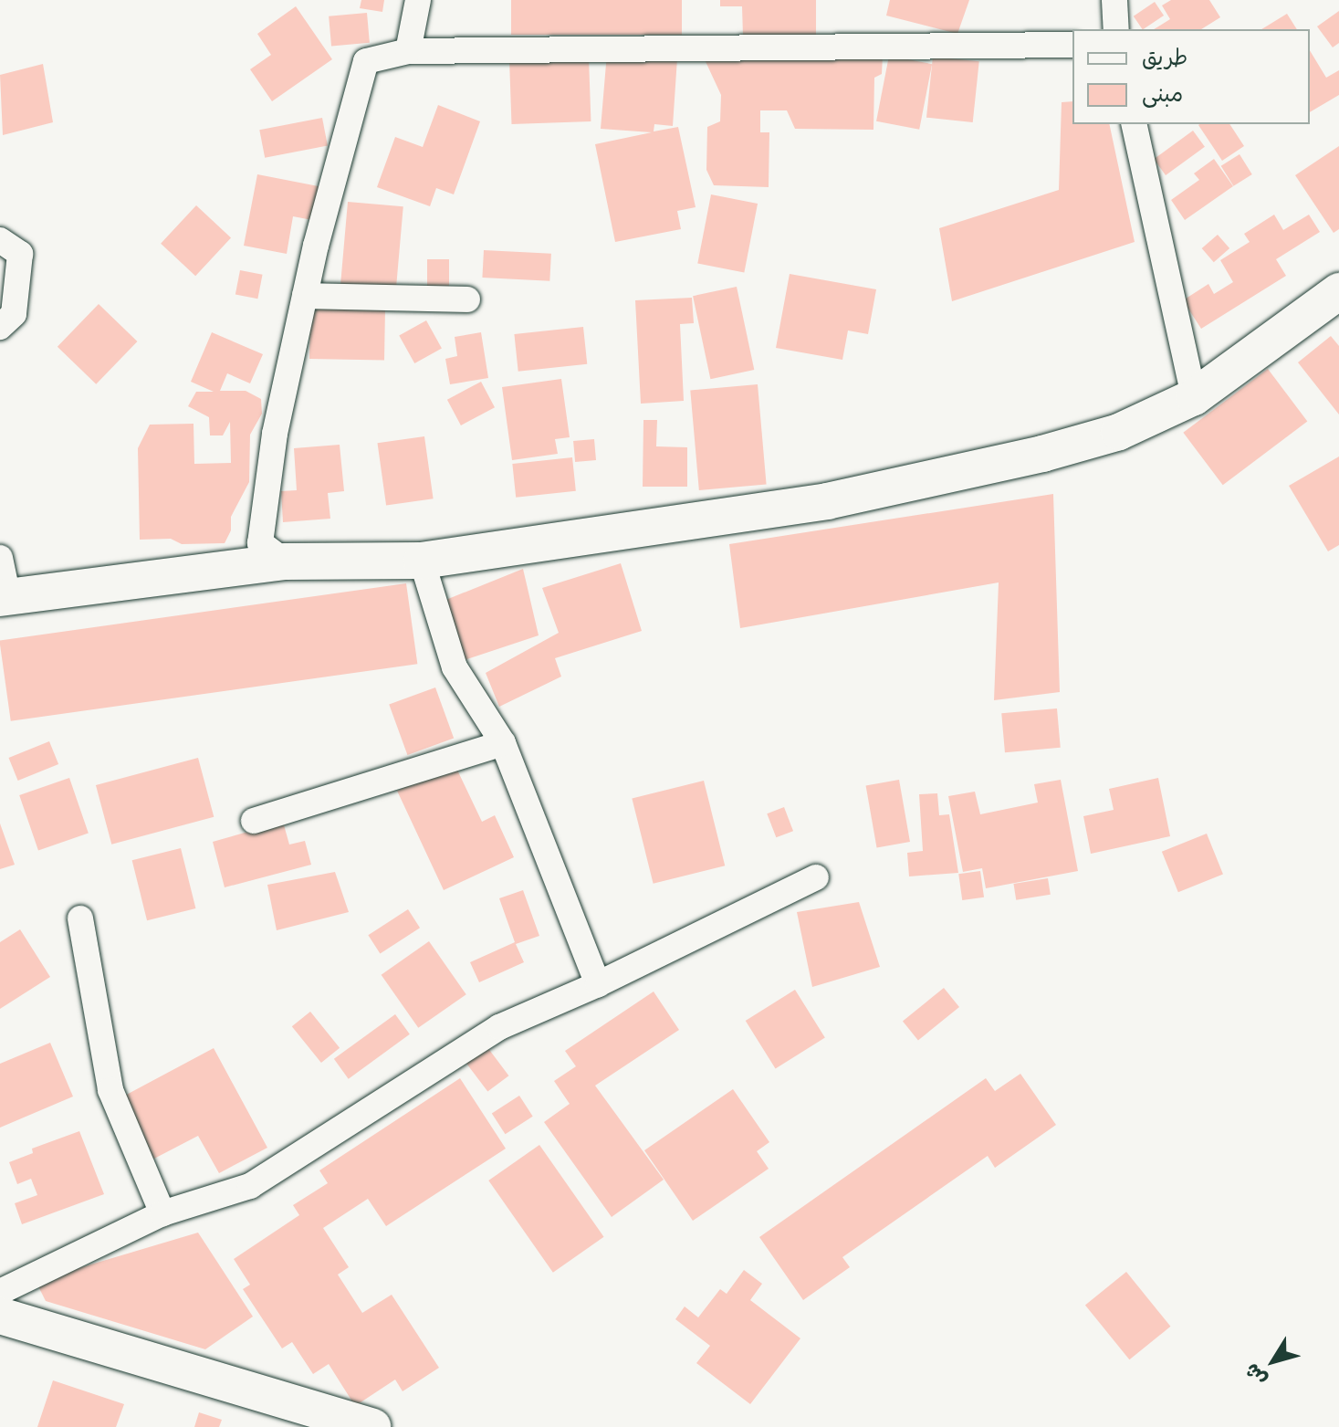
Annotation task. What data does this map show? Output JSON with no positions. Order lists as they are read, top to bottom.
{
  "legend": ["طريق", "مبنى"],
  "north": "bottom left"
}
